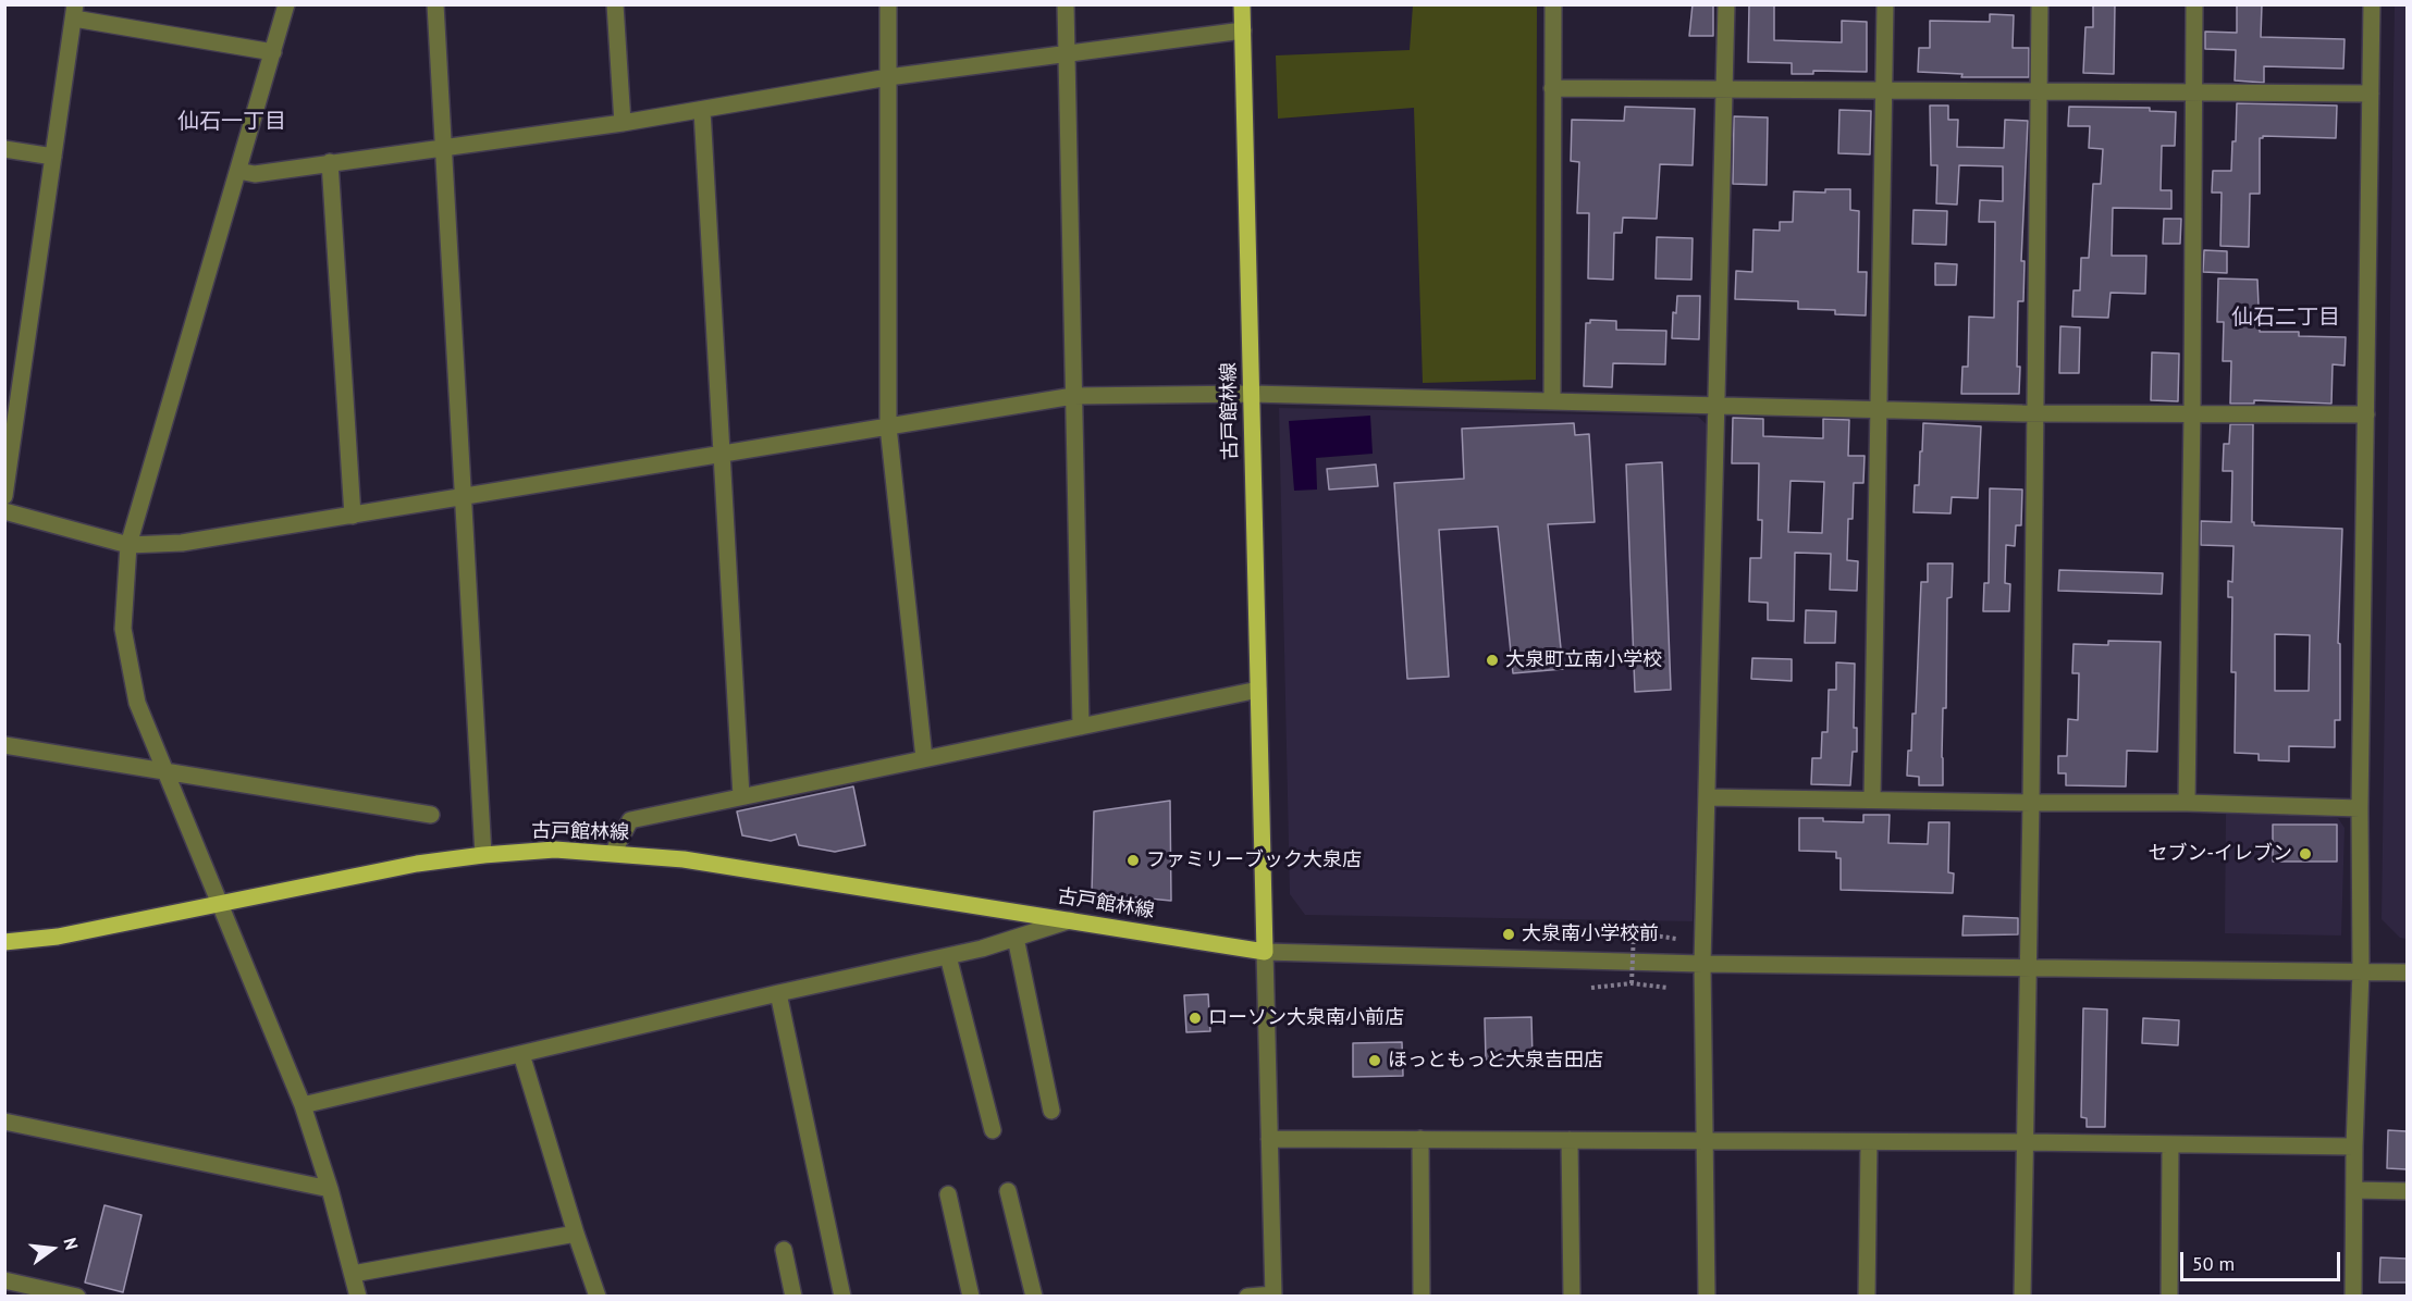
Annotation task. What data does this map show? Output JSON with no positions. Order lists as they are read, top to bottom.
{
  "streets": {
    "main road": ["古戸館林線"]
  },
  "districts": ["仙石一丁目", "仙石二丁目"],
  "places": [
    "大泉町立南小学校",
    "セブン-イレブン",
    "ファミリーブック大泉店",
    "大泉南小学校前",
    "ローソン大泉南小前店",
    "ほっともっと大泉吉田店"
  ],
  "scale_bar": "50 m",
  "north": "right"
}
